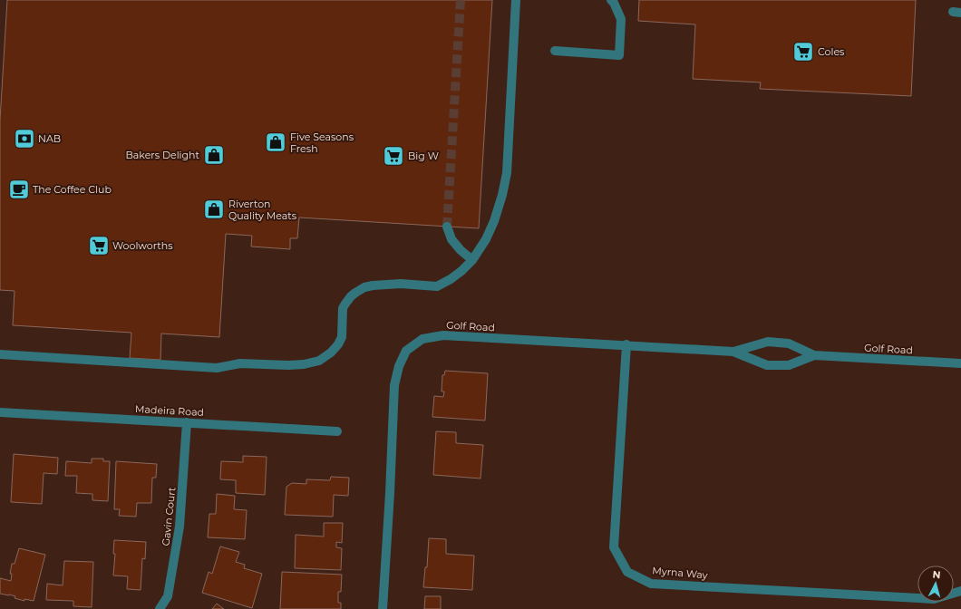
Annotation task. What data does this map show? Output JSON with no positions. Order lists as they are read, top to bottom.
{
  "streets": {
    "street": [
      "Golf Road",
      "Madeira Road",
      "Gavin Court",
      "Myrna Way"
    ]
  },
  "crossings": [
    ["Golf Road", "Myrna Way"],
    ["Madeira Road", "Gavin Court"]
  ],
  "places": {
    "supermarket": ["Coles", "Big W", "Woolworths"],
    "bank": ["NAB"],
    "shop": ["Five Seasons Fresh", "Bakers Delight", "Riverton Quality Meats"],
    "cafe": ["The Coffee Club"]
  },
  "north": "top"
}
